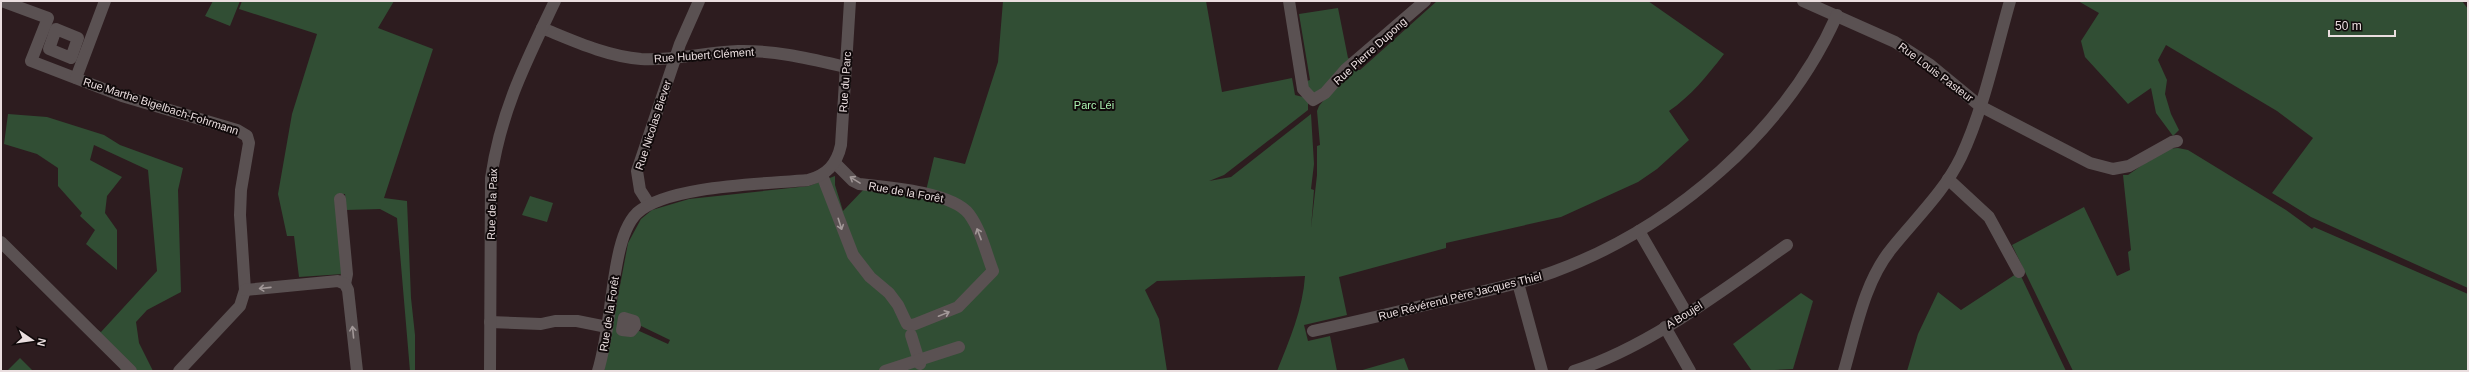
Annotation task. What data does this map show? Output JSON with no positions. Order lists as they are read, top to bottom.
{
  "streets": {
    "street": [
      "Rue Pierre Dupong",
      "Rue Hubert Clément",
      "Rue Louis Pasteur",
      "Rue du Parc",
      "Rue Marthe Bigelbach-Fohrmann",
      "Rue Nicolas Biever",
      "Rue de la Forêt",
      "Rue de la Paix",
      "Rue Révérend Père Jacques Thiel",
      "A Boujel"
    ]
  },
  "crossings": [
    ["Rue Hubert Clément", "Rue du Parc"],
    ["Rue Hubert Clément", "Rue Nicolas Biever"],
    ["Rue Hubert Clément", "Rue de la Paix"],
    ["Rue Louis Pasteur", "Rue Révérend Père Jacques Thiel"],
    ["Rue du Parc", "Rue de la Forêt"],
    ["Rue Nicolas Biever", "Rue de la Forêt"]
  ],
  "parks": ["Parc Léi"],
  "scale_bar": "50 m",
  "north": "right"
}
